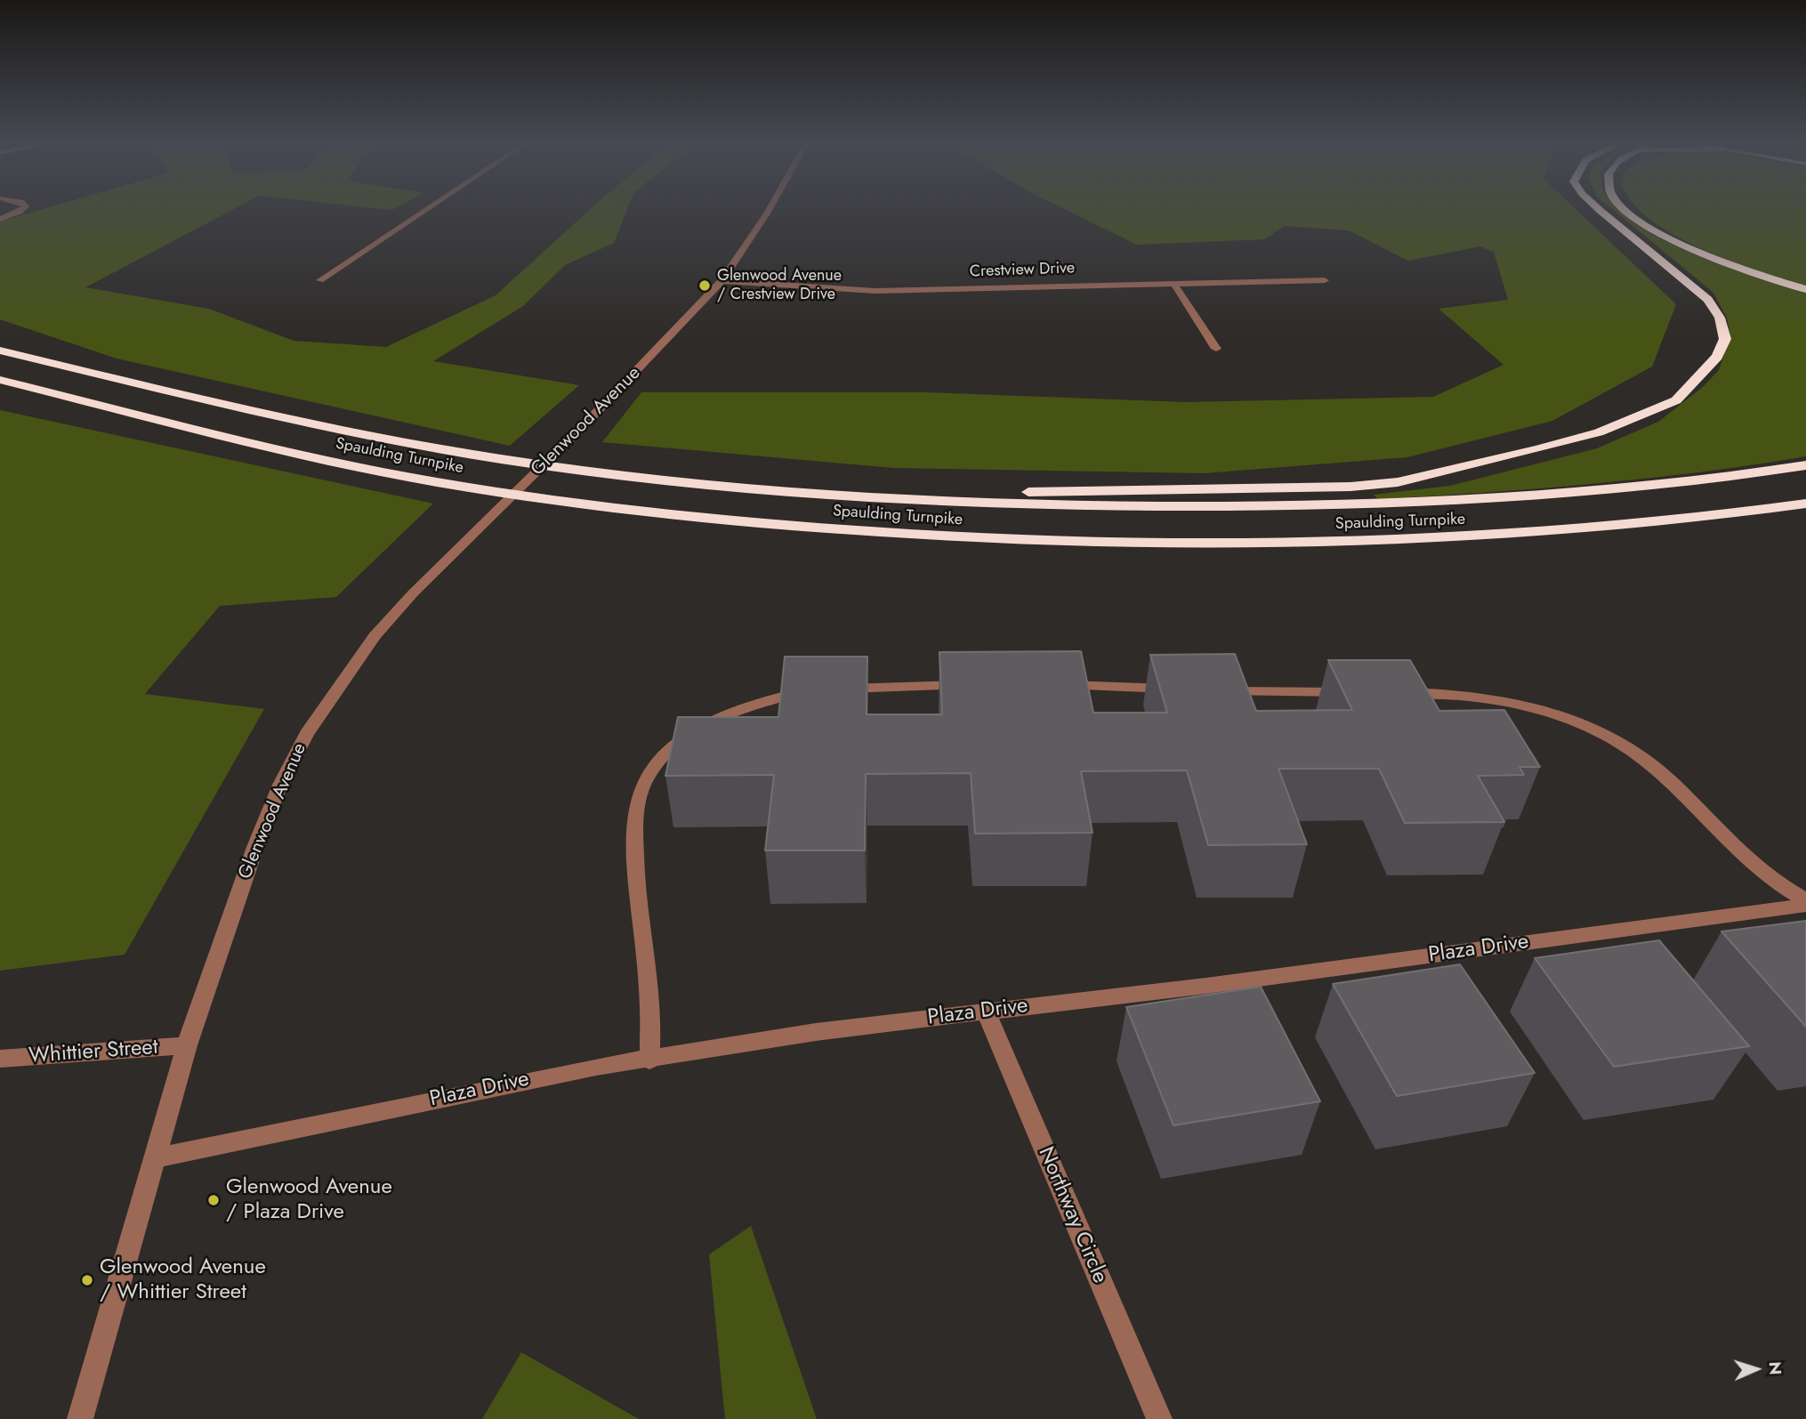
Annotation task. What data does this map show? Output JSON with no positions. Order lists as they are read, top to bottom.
{
  "streets": {
    "highway": ["Spaulding Turnpike"],
    "street": [
      "Crestview Drive",
      "Glenwood Avenue",
      "Plaza Drive",
      "Whittier Street",
      "Northway Circle"
    ]
  },
  "crossings": [
    ["Crestview Drive", "Glenwood Avenue"],
    ["Glenwood Avenue", "Plaza Drive"],
    ["Glenwood Avenue", "Whittier Street"],
    ["Plaza Drive", "Northway Circle"]
  ],
  "places": ["Glenwood Avenue / Crestview Drive", "Glenwood Avenue / Plaza Drive", "Glenwood Avenue / Whittier Street"],
  "north": "right"
}
